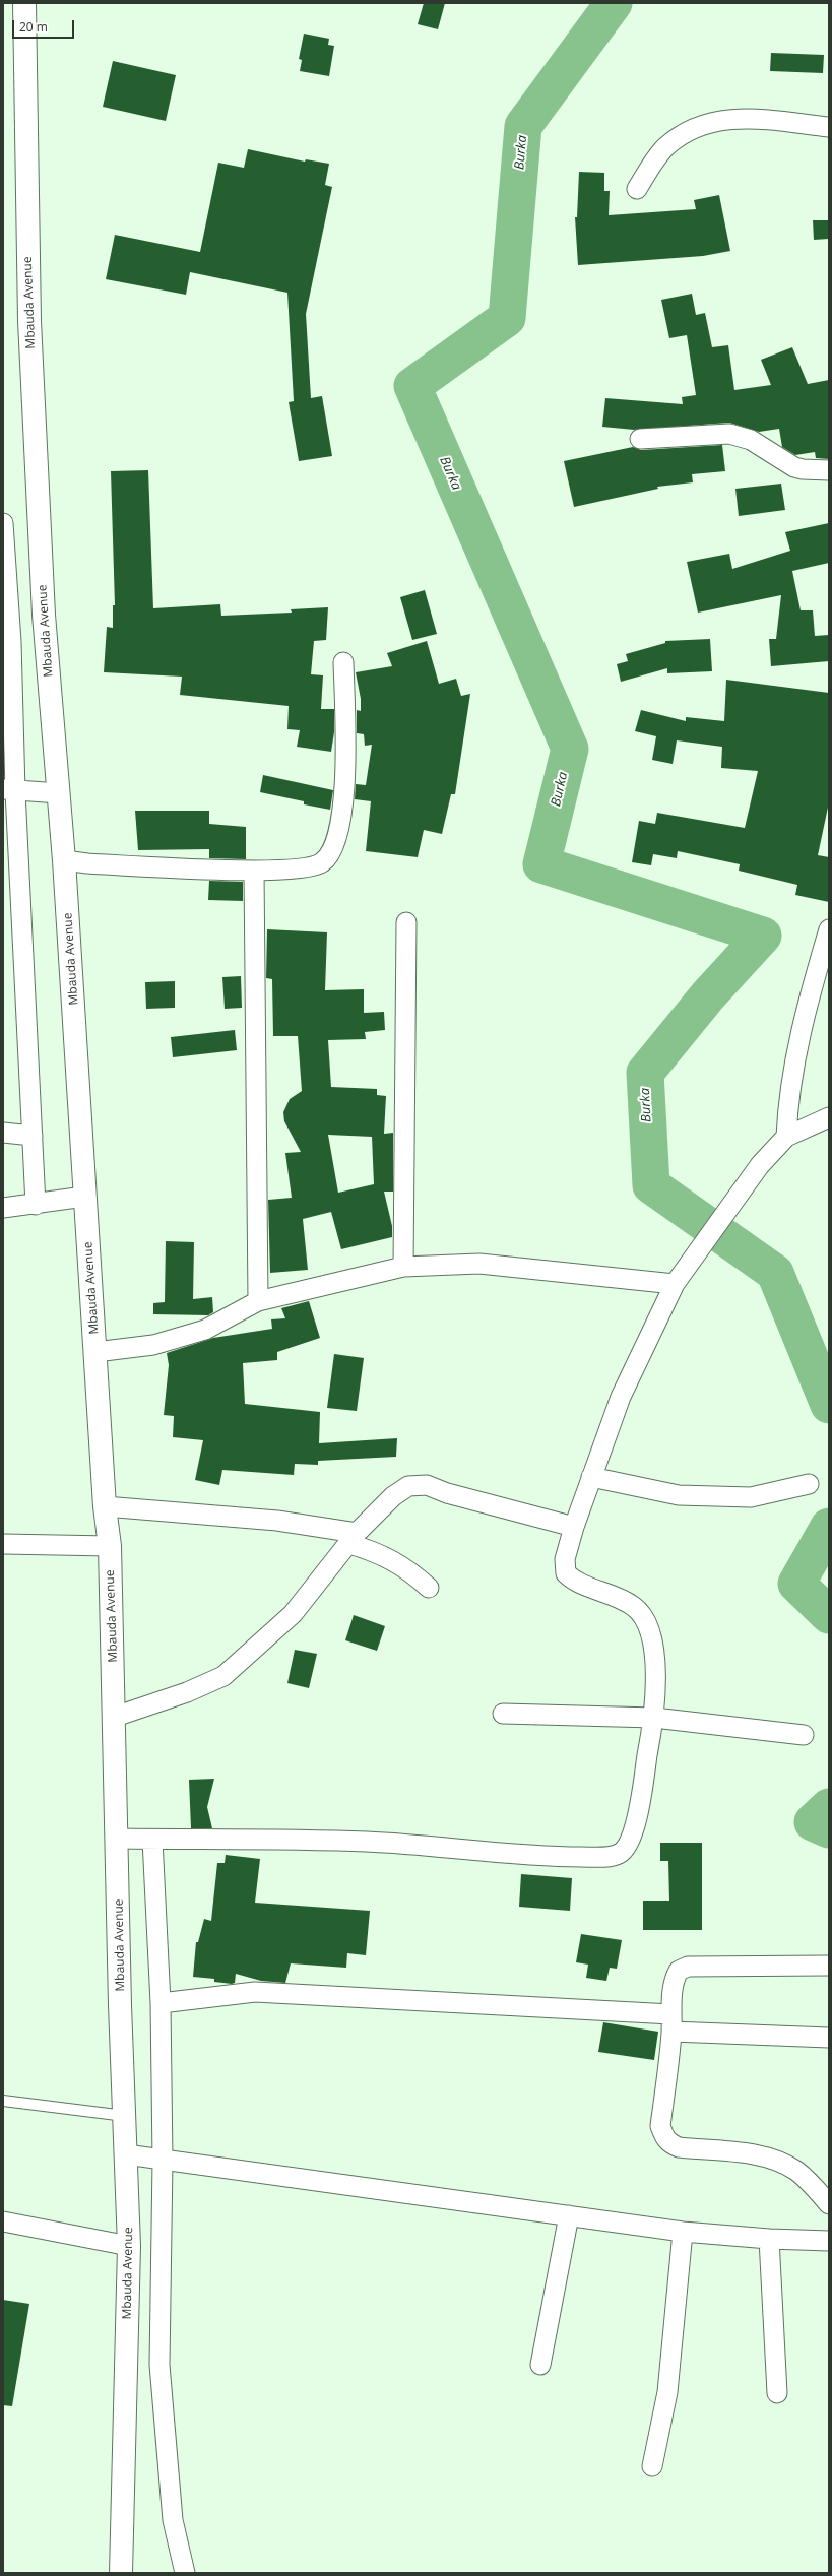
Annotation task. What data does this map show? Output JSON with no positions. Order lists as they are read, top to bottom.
{
  "streets": {
    "street": ["Mbauda Avenue"]
  },
  "water": ["Burka"],
  "scale_bar": "20 m"
}
